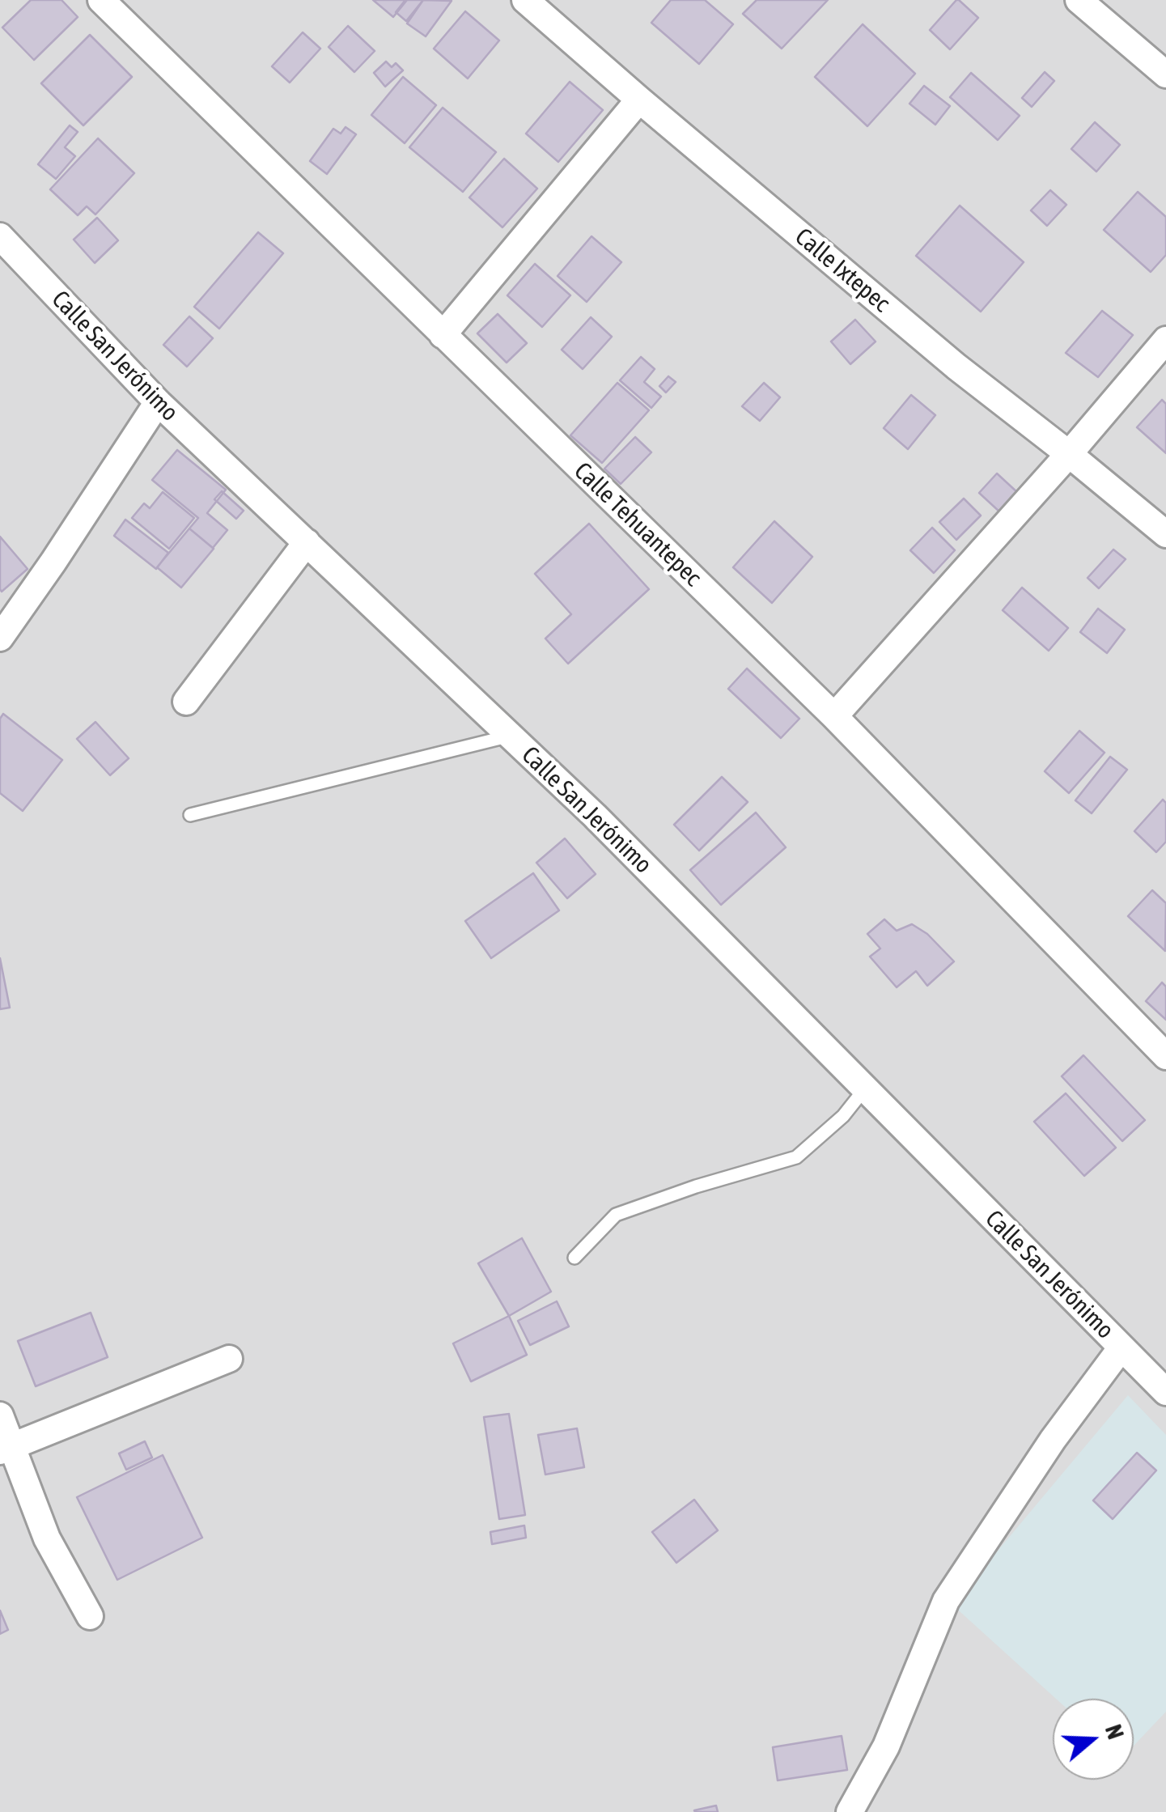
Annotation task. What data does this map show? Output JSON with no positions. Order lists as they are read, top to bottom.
{
  "streets": {
    "street": ["Calle Ixtepec", "Calle San Jerónimo", "Calle Tehuantepec"]
  },
  "north": "right"
}
